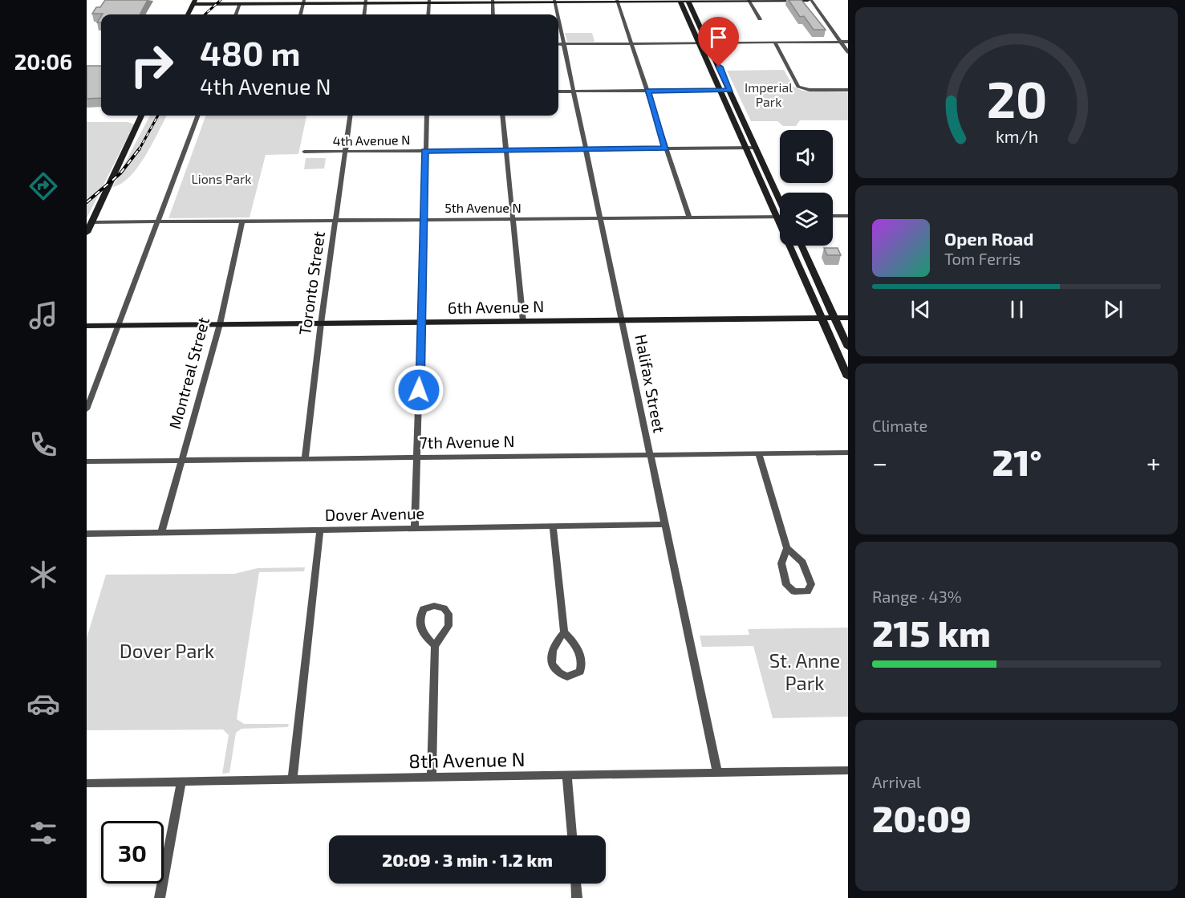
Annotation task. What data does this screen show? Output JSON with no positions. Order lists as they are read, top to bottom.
{
  "streets": {
    "main road": ["6th Avenue N"],
    "street": [
      "4th Avenue N",
      "5th Avenue N",
      "Toronto Street",
      "Montreal Street",
      "Halifax Street",
      "7th Avenue N",
      "Dover Avenue",
      "8th Avenue N"
    ]
  },
  "crossings": [
    ["4th Avenue N", "Toronto Street"],
    ["4th Avenue N", "Halifax Street"],
    ["5th Avenue N", "Toronto Street"],
    ["5th Avenue N", "Montreal Street"],
    ["5th Avenue N", "Halifax Street"],
    ["Toronto Street", "6th Avenue N"],
    ["Toronto Street", "7th Avenue N"],
    ["6th Avenue N", "Montreal Street"],
    ["6th Avenue N", "Halifax Street"],
    ["Montreal Street", "7th Avenue N"],
    ["Montreal Street", "Dover Avenue"],
    ["Halifax Street", "7th Avenue N"],
    ["Halifax Street", "Dover Avenue"],
    ["Halifax Street", "8th Avenue N"]
  ],
  "parks": [
    "Imperial Park",
    "Lions Park",
    "Dover Park",
    "St. Anne Park"
  ],
  "page": {
    "tabs": "20:06",
    "turn": ["480 m", "4th Avenue N"],
    "song": ["Open Road", "Tom Ferris"],
    "tile": [
      "Climate",
      ["Range · 43%", "215 km"],
      ["Arrival", "20:09"]
    ],
    "heat": ["−", "21°", "+"],
    "limit": "30",
    "trip": "20:09 · 3 min · 1.2 km",
    "gauge": ["20", "km/h"]
  }
}
